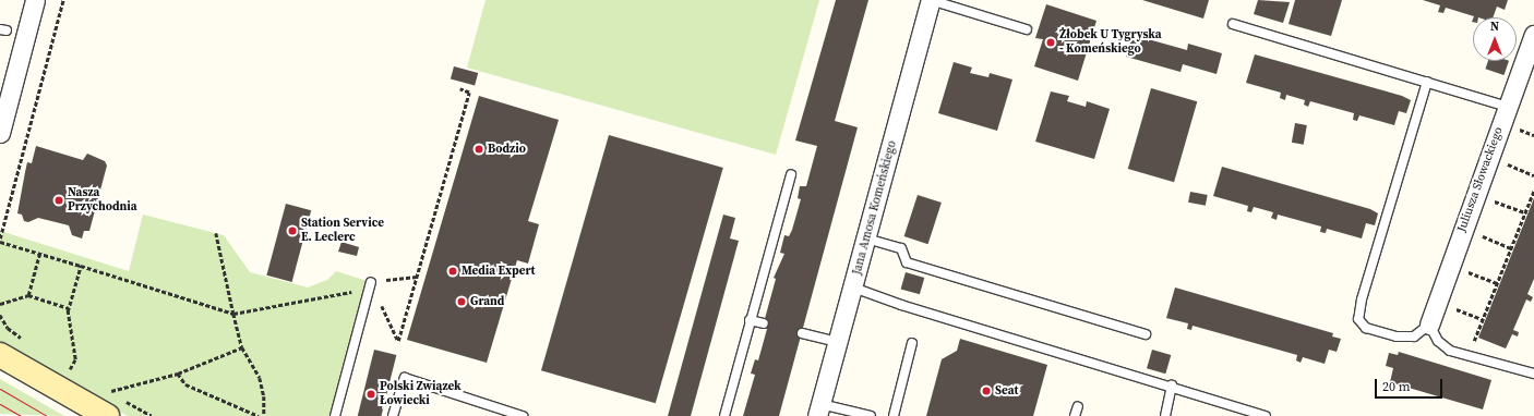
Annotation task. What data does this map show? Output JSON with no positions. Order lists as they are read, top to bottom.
{
  "streets": {
    "street": ["Juliusza Słowackiego", "Jana Amosa Komeńskiego"]
  },
  "places": [
    "Żłobek U Tygryska - Komeńskiego",
    "Bodzio",
    "Nasza Przychodnia",
    "Station Service E. Leclerc",
    "Media Expert",
    "Grand",
    "Seat",
    "Polski Związek Łowiecki"
  ],
  "scale_bar": "20 m",
  "north": "top"
}
